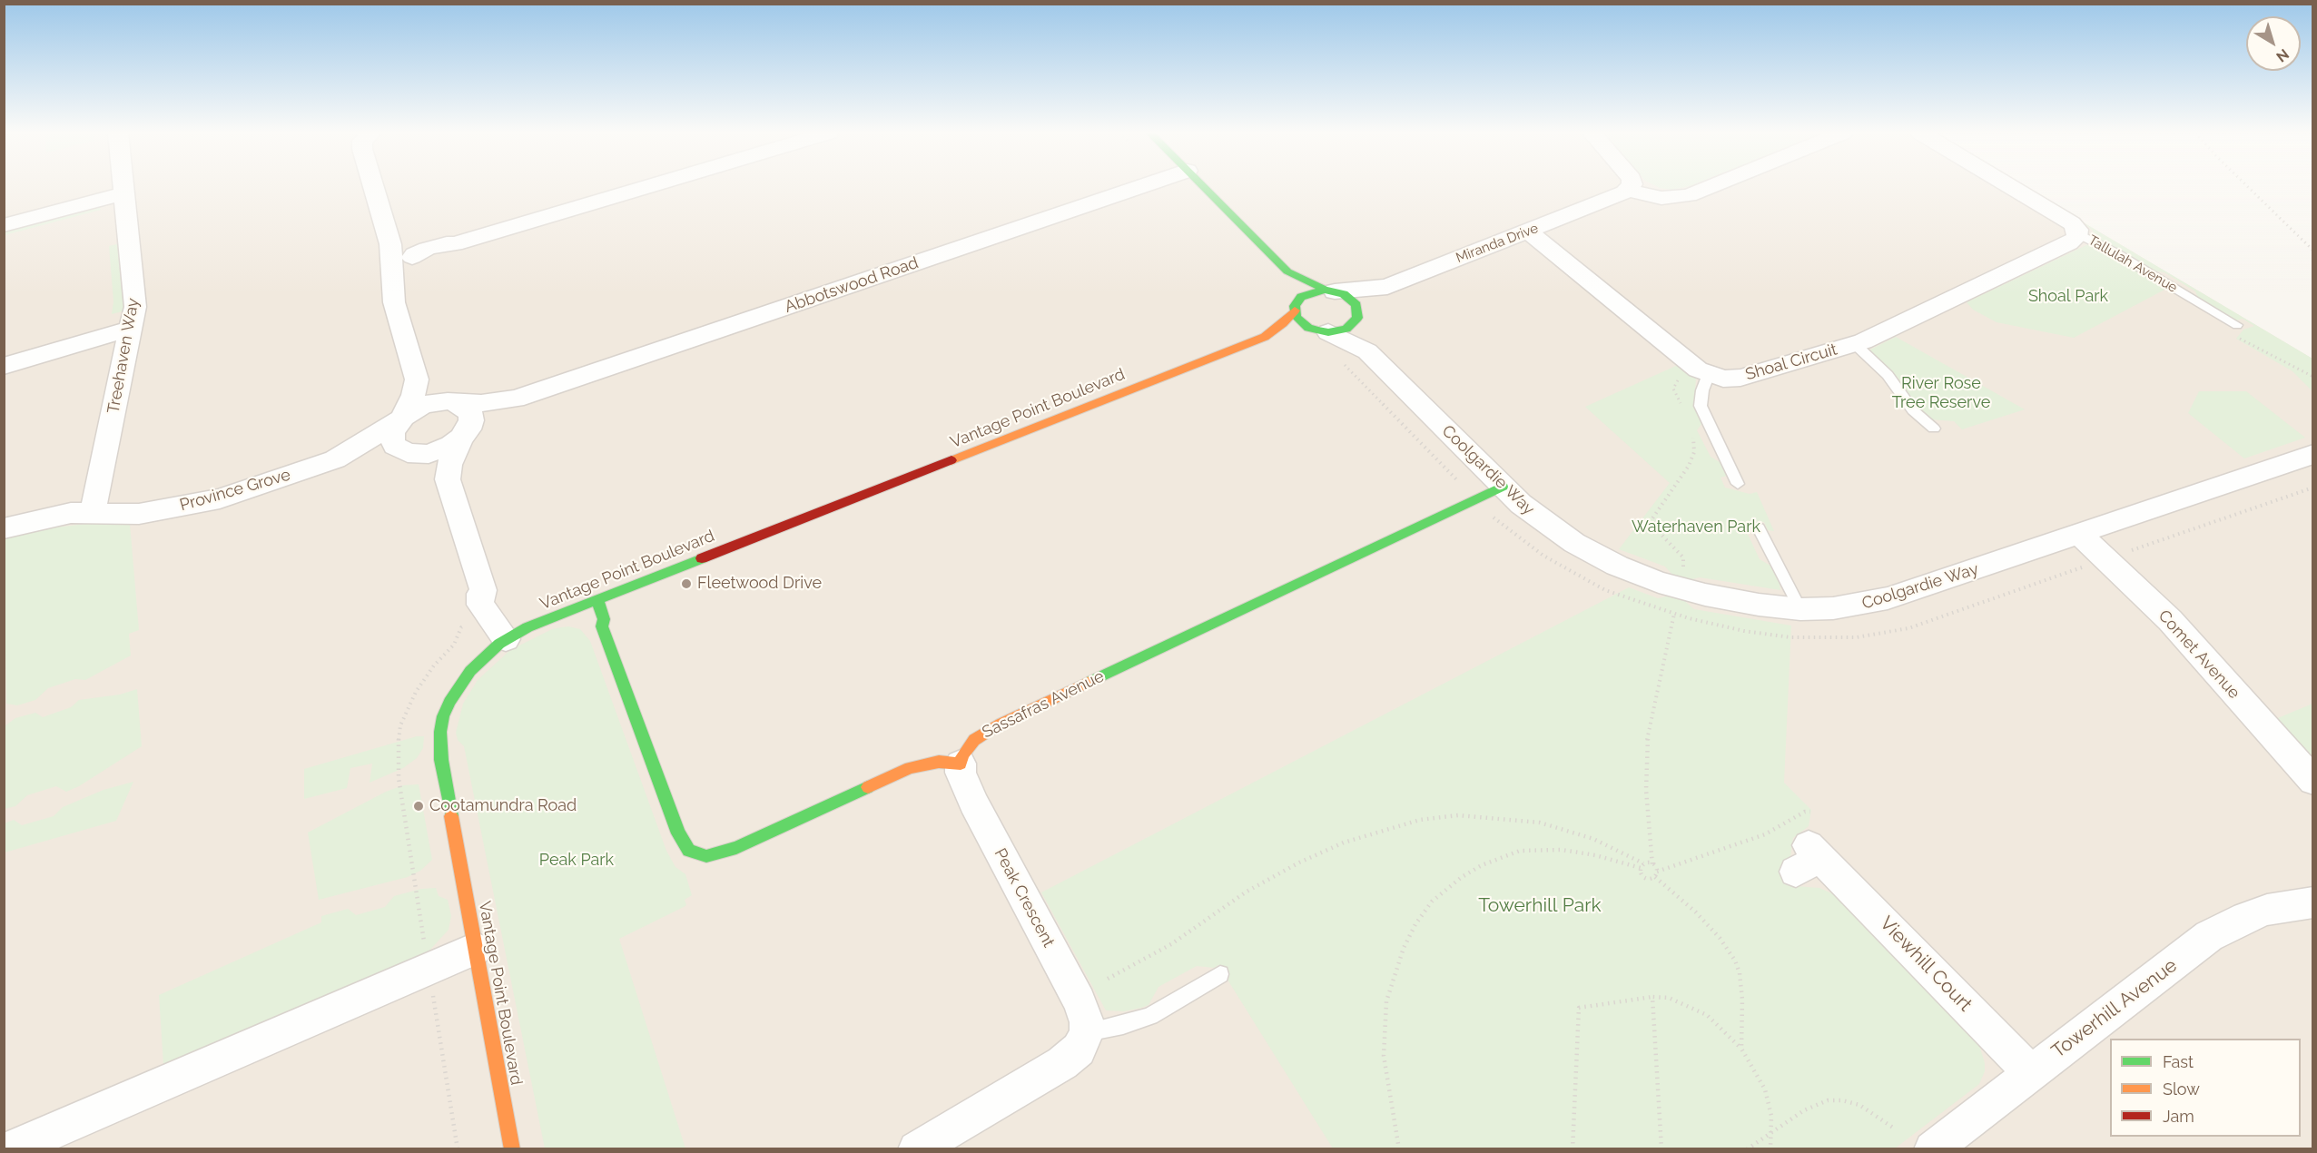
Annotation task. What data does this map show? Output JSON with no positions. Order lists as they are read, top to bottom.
{
  "streets": {
    "street": [
      "Miranda Drive",
      "Tallulah Avenue",
      "Abbotswood Road",
      "Treehaven Way",
      "Shoal Circuit",
      "Vantage Point Boulevard",
      "Coolgardie Way",
      "Province Grove",
      "Comet Avenue",
      "Sassafras Avenue",
      "Peak Crescent",
      "Viewhill Court",
      "Towerhill Avenue"
    ]
  },
  "crossings": [
    ["Miranda Drive", "Shoal Circuit"],
    ["Miranda Drive", "Vantage Point Boulevard"],
    ["Miranda Drive", "Coolgardie Way"],
    ["Tallulah Avenue", "Shoal Circuit"],
    ["Abbotswood Road", "Province Grove"],
    ["Treehaven Way", "Province Grove"],
    ["Vantage Point Boulevard", "Coolgardie Way"],
    ["Coolgardie Way", "Comet Avenue"],
    ["Coolgardie Way", "Sassafras Avenue"],
    ["Sassafras Avenue", "Peak Crescent"],
    ["Viewhill Court", "Towerhill Avenue"]
  ],
  "parks": [
    "Shoal Park",
    "River Rose Tree Reserve",
    "Waterhaven Park",
    "Peak Park",
    "Towerhill Park"
  ],
  "places": ["Fleetwood Drive", "Cootamundra Road"],
  "legend": ["Fast", "Slow", "Jam"],
  "north": "bottom right"
}
